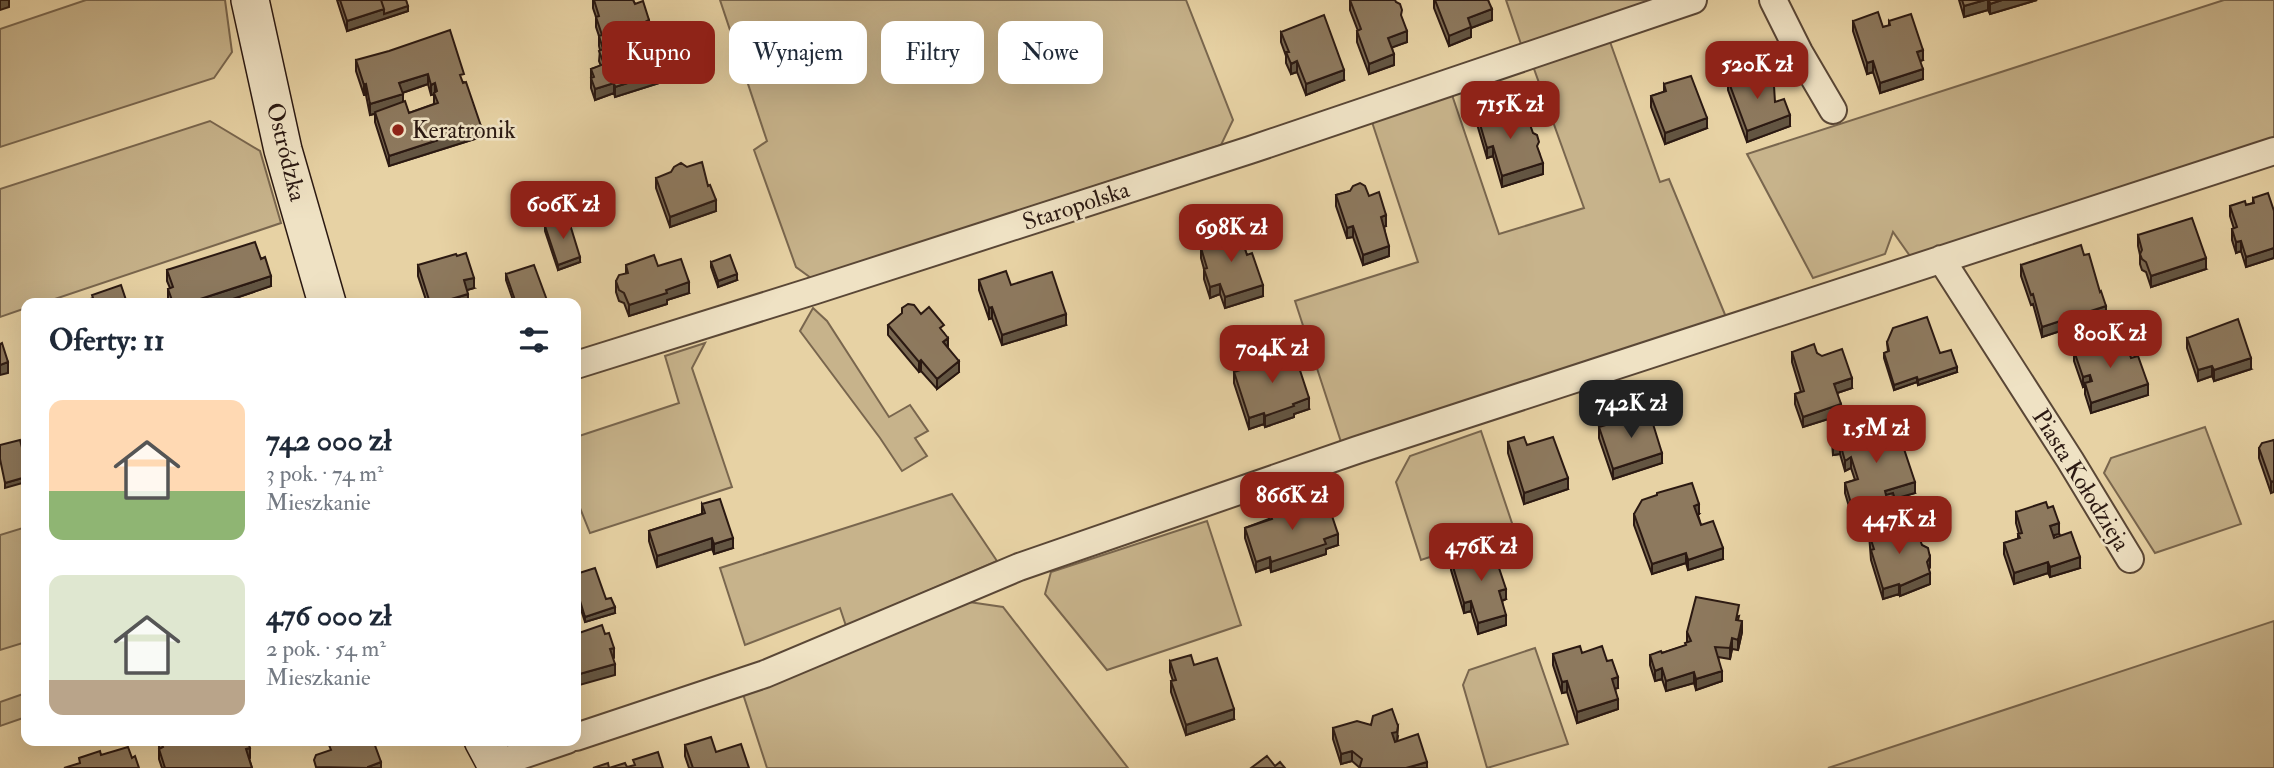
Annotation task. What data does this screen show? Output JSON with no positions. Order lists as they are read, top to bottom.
{
  "streets": {
    "street": ["Ostródzka", "Staropolska", "Piasta Kołodzieja"]
  },
  "places": ["Keratronik"],
  "page": {
    "chip": [
      "Kupno",
      "Wynajem",
      "Filtry",
      "Nowe"
    ],
    "price": [
      "520K zł",
      "715K zł",
      "606K zł",
      "698K zł",
      "800K zł",
      "704K zł",
      "742K zł",
      "1.5M zł",
      "866K zł",
      "447K zł",
      "476K zł"
    ],
    "heading": "Oferty: 11",
    "list": [
      {
        "name": "742 000 zł",
        "note": "3 pok. · 74 m² · Mieszkanie"
      },
      {
        "name": "476 000 zł",
        "note": "2 pok. · 54 m² · Mieszkanie"
      }
    ]
  }
}
